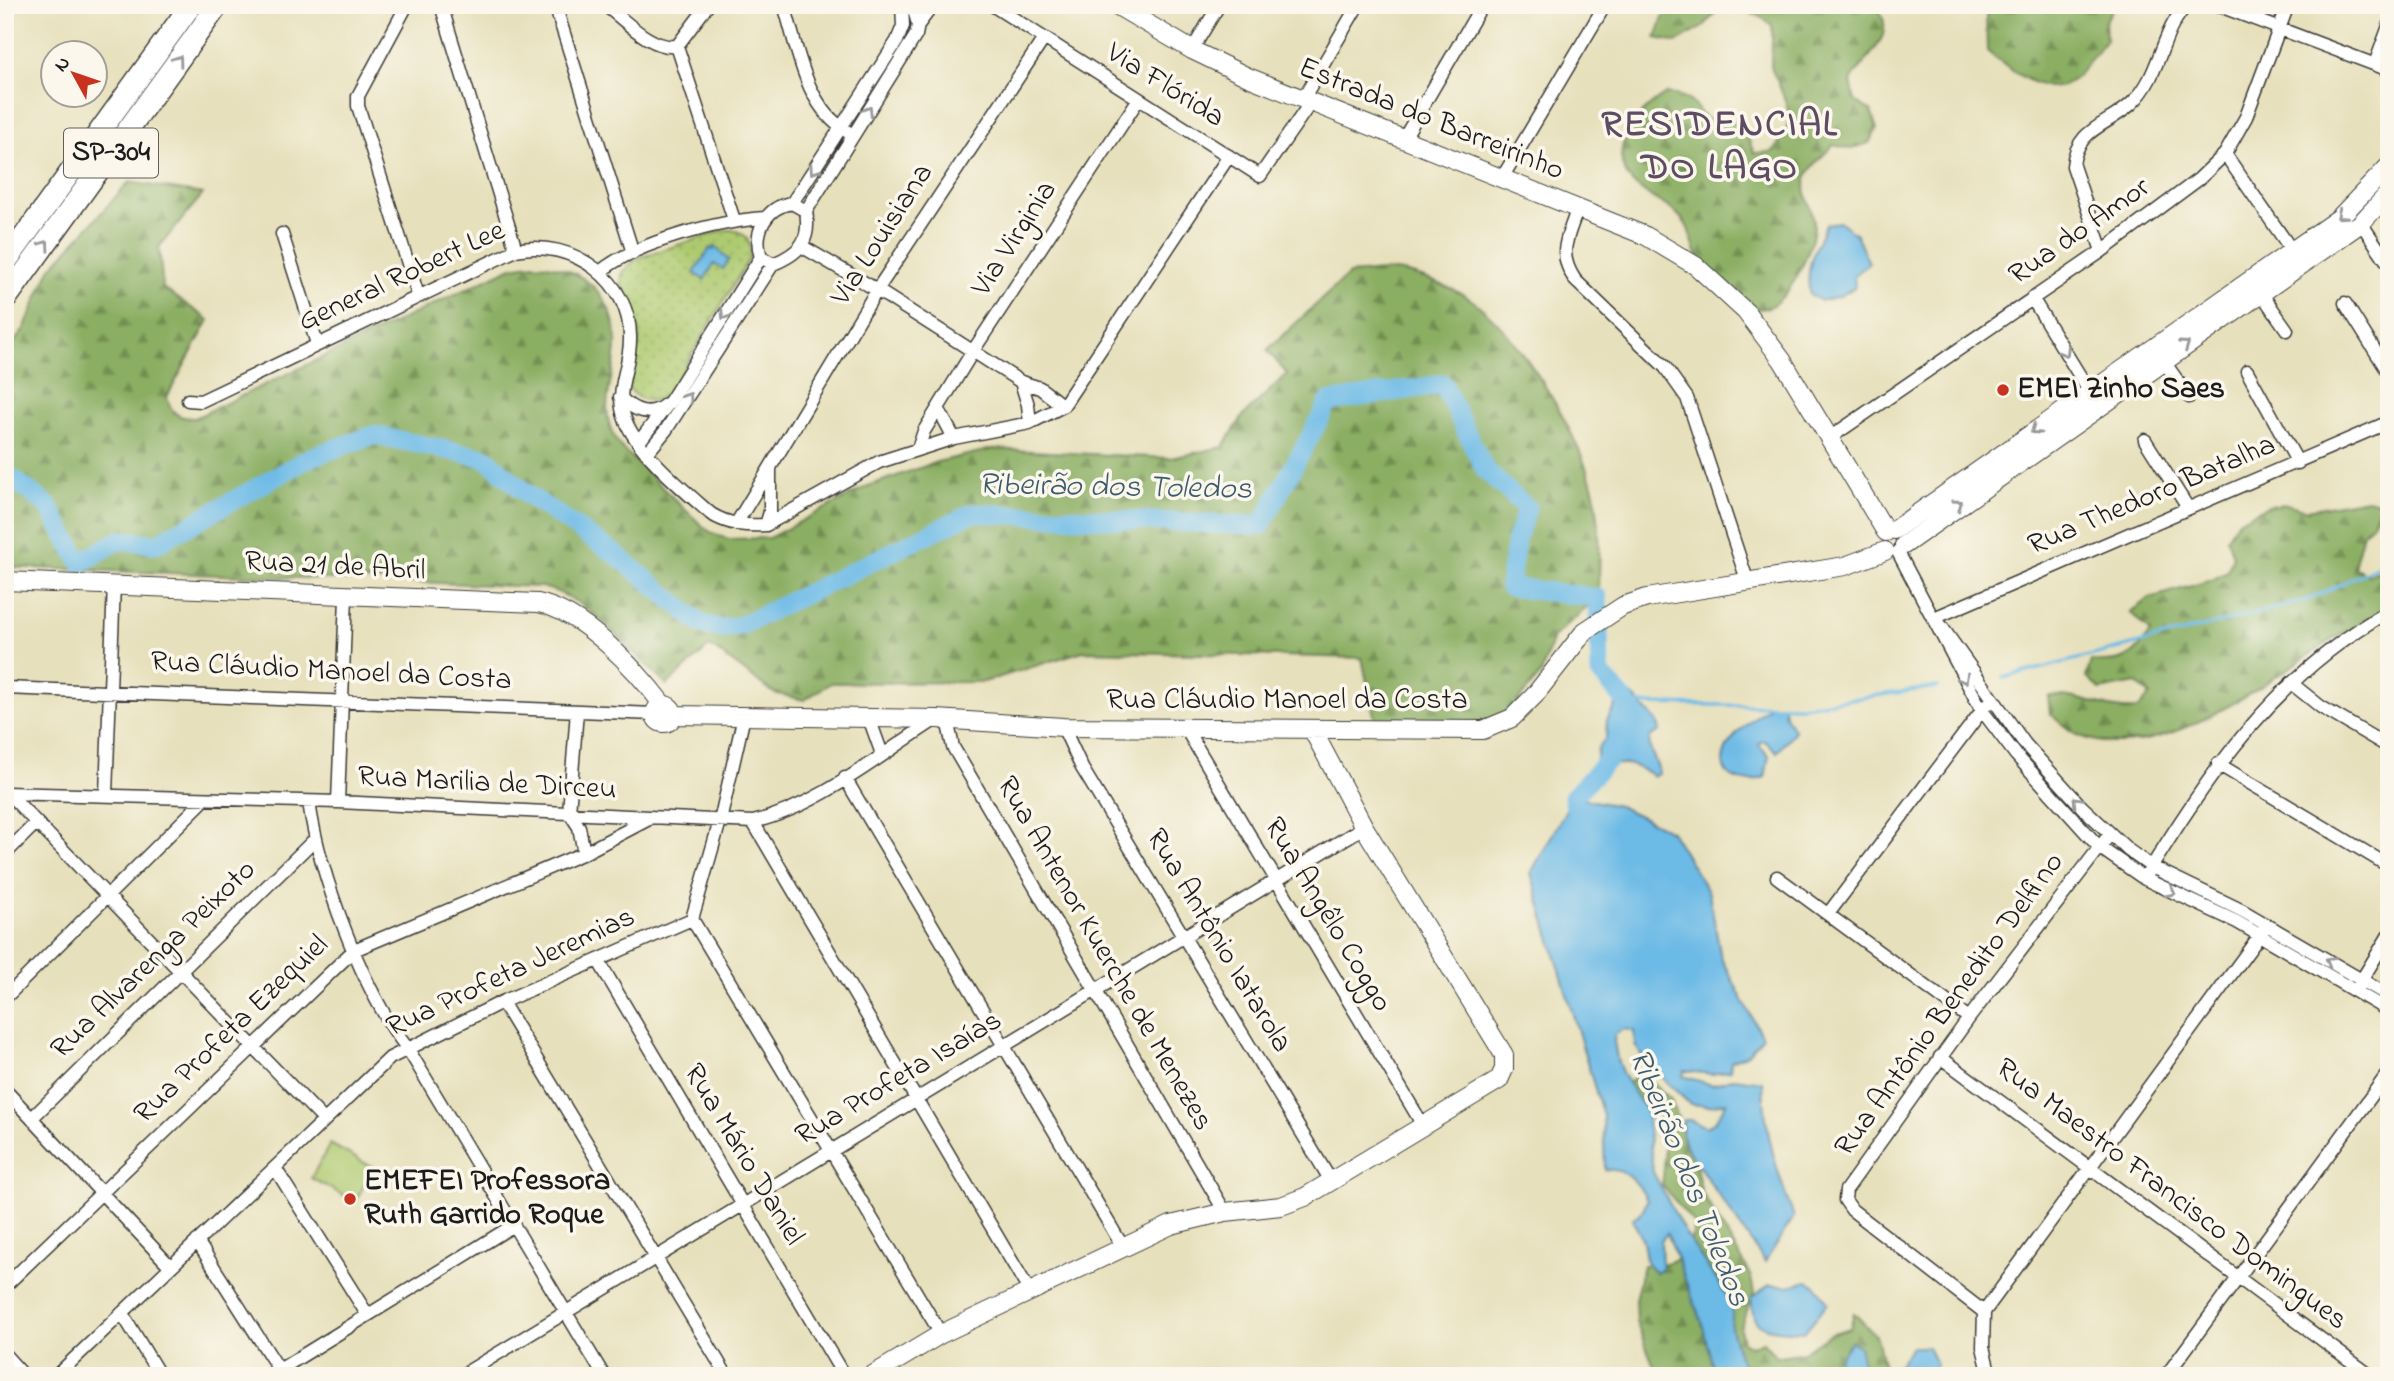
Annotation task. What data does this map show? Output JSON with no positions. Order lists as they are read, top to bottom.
{
  "streets": {
    "highway": ["SP-304"],
    "street": [
      "Via Flórida",
      "Estrada do Barreirinho",
      "Rua do Amor",
      "Via Louisiana",
      "Via Virginia",
      "General Robert Lee",
      "Rua Thedoro Batalha",
      "Rua 21 de Abril",
      "Rua Cláudio Manoel da Costa",
      "Rua Marilia de Dirceu",
      "Rua Angêlo Coggo",
      "Rua Antônio Iatarola",
      "Rua Antenor Kuerche de Menezes",
      "Rua Alvarenga Peixoto",
      "Rua Profeta Jeremias",
      "Rua Antônio Benedito Delfino",
      "Rua Profeta Ezequiel",
      "Rua Profeta Isaías",
      "Rua Mário Daniel",
      "Rua Maestro Francisco Domingues"
    ]
  },
  "crossings": [
    ["Via Flórida", "Estrada do Barreirinho"],
    ["Via Flórida", "Via Louisiana"],
    ["Via Flórida", "Via Virginia"],
    ["Estrada do Barreirinho", "Rua do Amor"],
    ["Estrada do Barreirinho", "Rua Cláudio Manoel da Costa"],
    ["Rua 21 de Abril", "Rua Cláudio Manoel da Costa"],
    ["Rua Cláudio Manoel da Costa", "Rua Marilia de Dirceu"],
    ["Rua Cláudio Manoel da Costa", "Rua Angêlo Coggo"],
    ["Rua Cláudio Manoel da Costa", "Rua Antônio Iatarola"],
    ["Rua Cláudio Manoel da Costa", "Rua Antenor Kuerche de Menezes"],
    ["Rua Marilia de Dirceu", "Rua Antenor Kuerche de Menezes"],
    ["Rua Marilia de Dirceu", "Rua Profeta Ezequiel"],
    ["Rua Angêlo Coggo", "Rua Profeta Isaías"],
    ["Rua Antônio Iatarola", "Rua Profeta Isaías"],
    ["Rua Antenor Kuerche de Menezes", "Rua Profeta Isaías"],
    ["Rua Profeta Jeremias", "Rua Mário Daniel"],
    ["Rua Antônio Benedito Delfino", "Rua Maestro Francisco Domingues"],
    ["Rua Profeta Isaías", "Rua Mário Daniel"]
  ],
  "districts": ["RESIDENCIAL DO LAGO"],
  "water": ["Ribeirão dos Toledos"],
  "places": ["EMEI Zinho Saes", "EMEFEI Professora Ruth Garrido Roque"],
  "north": "top left"
}
